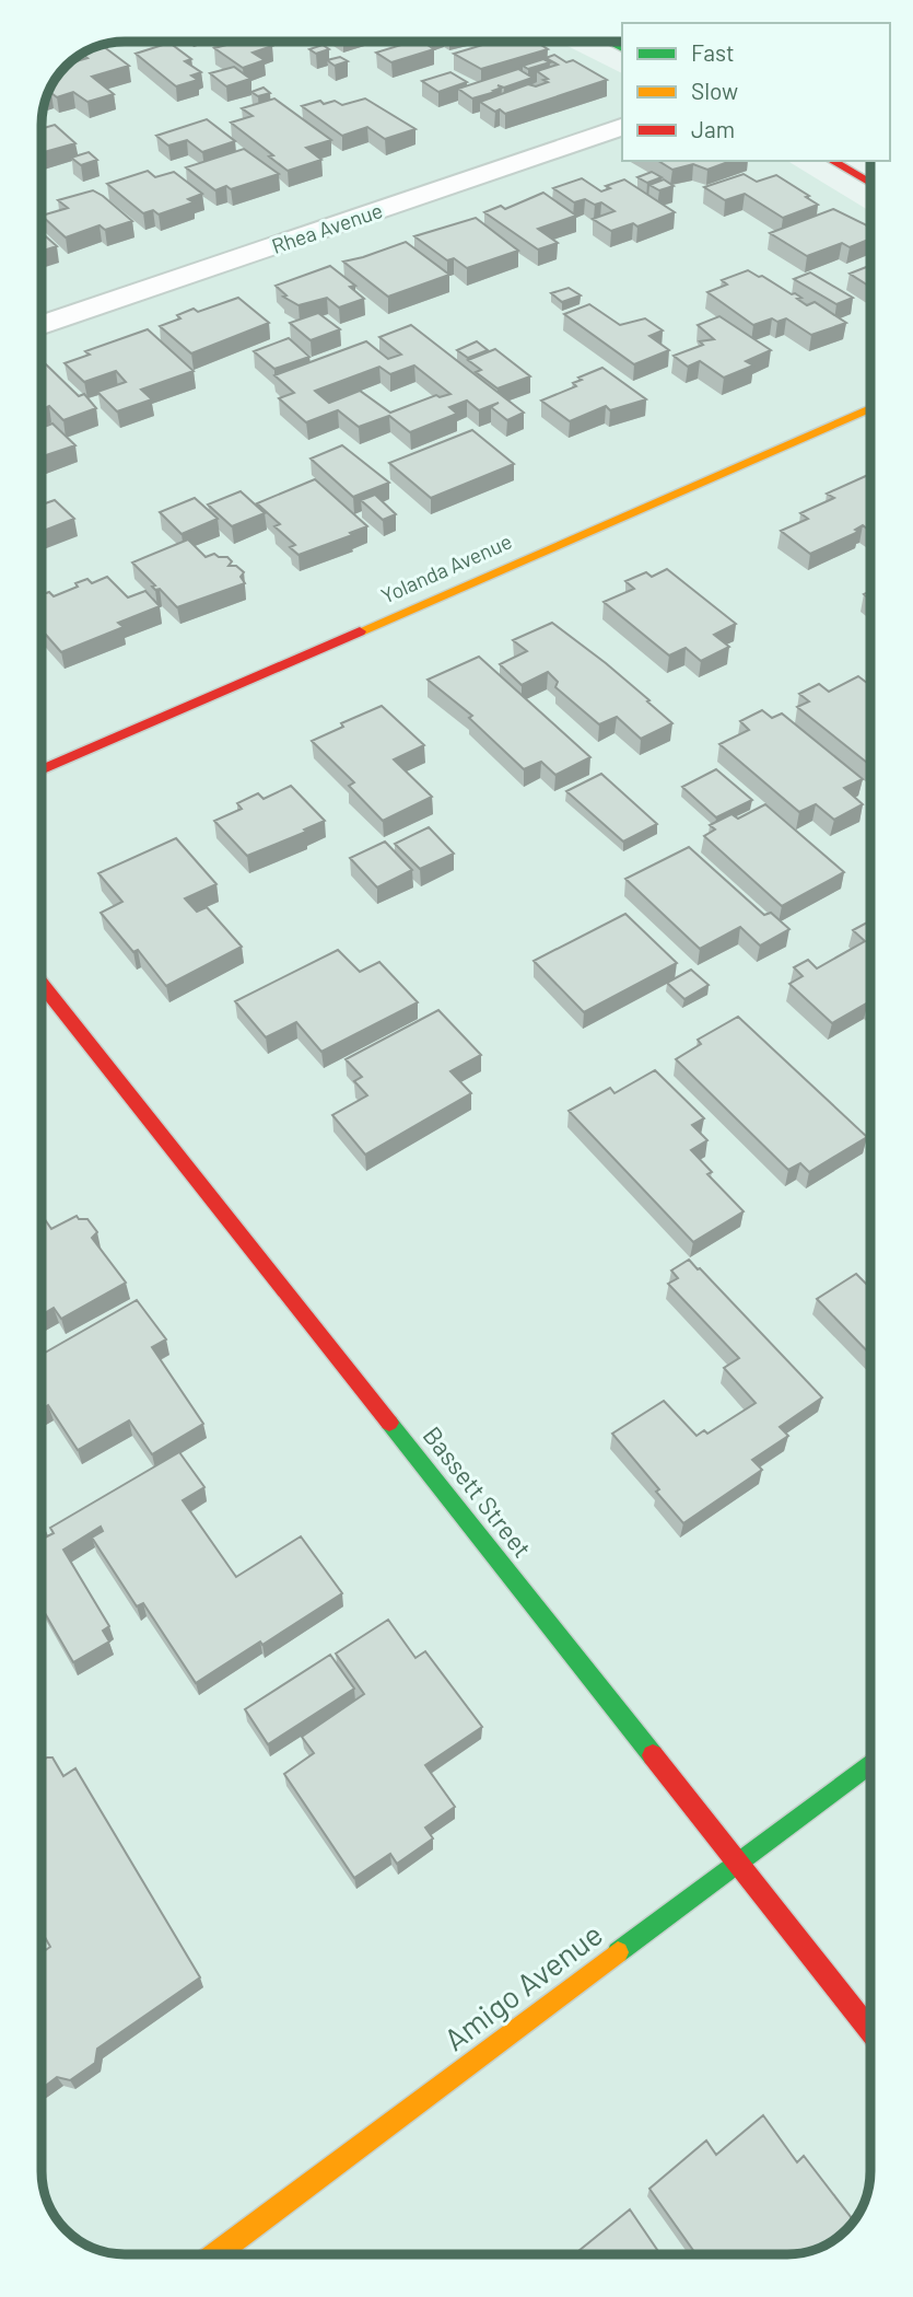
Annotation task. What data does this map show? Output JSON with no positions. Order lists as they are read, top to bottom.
{
  "streets": {
    "street": [
      "Rhea Avenue",
      "Yolanda Avenue",
      "Bassett Street",
      "Amigo Avenue"
    ]
  },
  "crossings": [
    ["Bassett Street", "Amigo Avenue"]
  ],
  "legend": ["Fast", "Slow", "Jam"]
}
